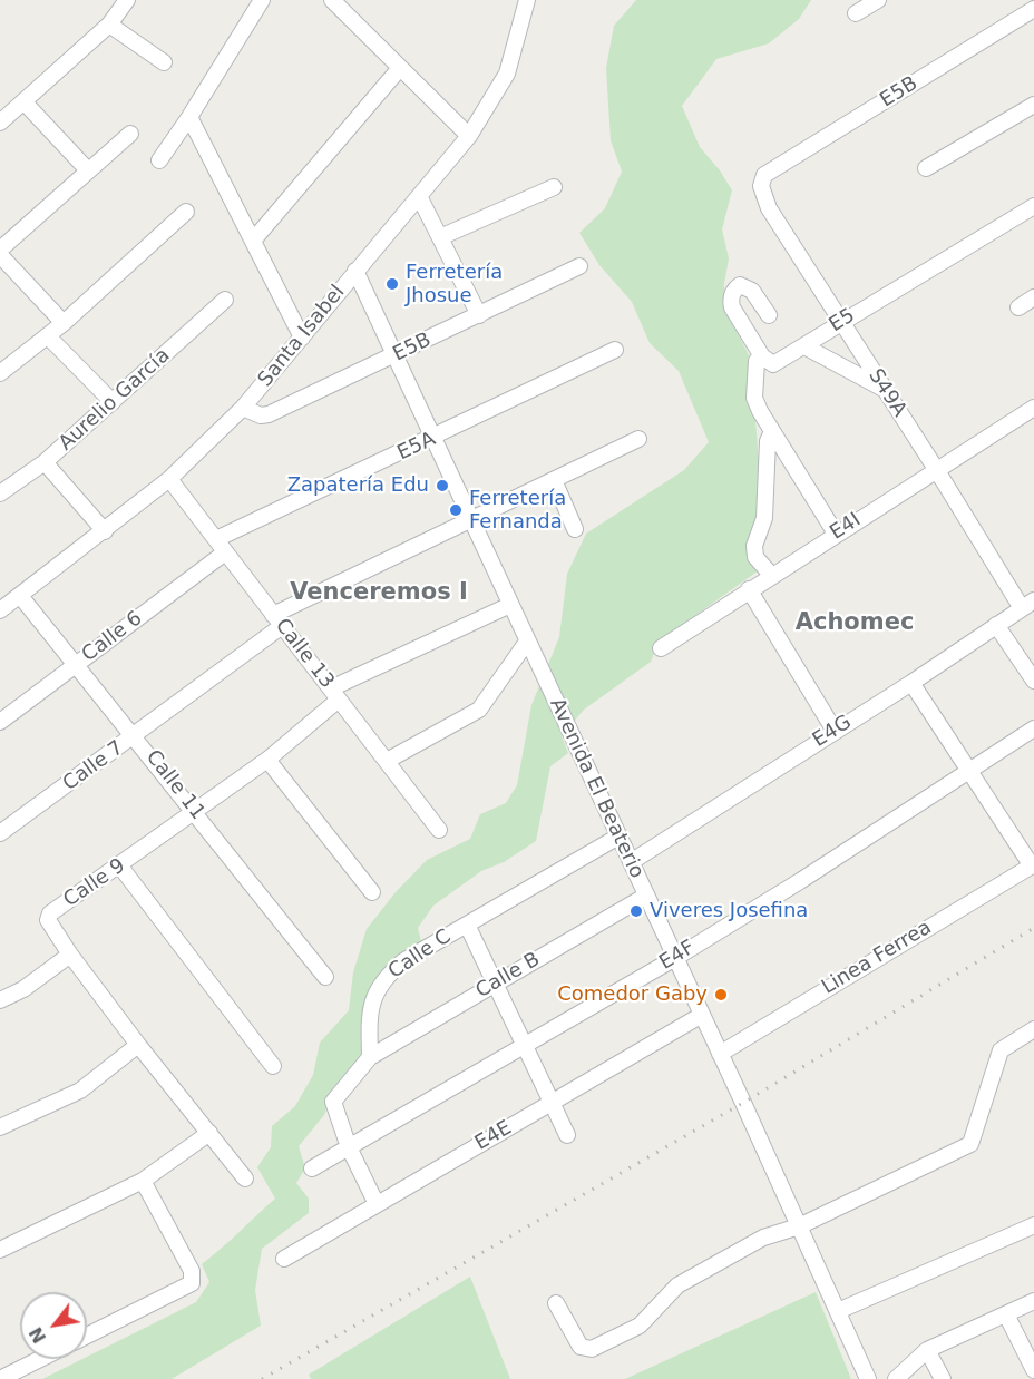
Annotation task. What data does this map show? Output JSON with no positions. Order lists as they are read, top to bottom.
{
  "streets": {
    "street": [
      "E5B",
      "E5",
      "Santa Isabel",
      "S49A",
      "Aurelio García",
      "E5A",
      "E4I",
      "Calle 6",
      "Calle 13",
      "E4G",
      "Calle 7",
      "Calle 11",
      "Avenida El Beaterio",
      "Calle 9",
      "Calle C",
      "E4F",
      "Linea Ferrea",
      "Calle B",
      "E4E"
    ]
  },
  "crossings": [
    ["E5B", "Santa Isabel"],
    ["E5B", "S49A"],
    ["E5B", "Avenida El Beaterio"],
    ["E5", "S49A"],
    ["Santa Isabel", "Calle 13"],
    ["Santa Isabel", "Calle 11"],
    ["Santa Isabel", "Avenida El Beaterio"],
    ["S49A", "E4I"],
    ["S49A", "E4G"],
    ["E5A", "Calle 6"],
    ["E5A", "Calle 13"],
    ["E5A", "Avenida El Beaterio"],
    ["Calle 6", "Calle 13"],
    ["Calle 6", "Calle 11"],
    ["Calle 13", "Calle 7"],
    ["Calle 13", "Calle 9"],
    ["E4G", "Avenida El Beaterio"],
    ["Calle 7", "Calle 11"],
    ["Calle 11", "Calle 9"],
    ["Avenida El Beaterio", "Calle 9"],
    ["Avenida El Beaterio", "Calle C"],
    ["Avenida El Beaterio", "E4F"],
    ["Avenida El Beaterio", "Linea Ferrea"],
    ["Avenida El Beaterio", "Calle B"],
    ["Avenida El Beaterio", "E4E"],
    ["Calle C", "Calle B"]
  ],
  "districts": ["Venceremos I", "Achomec"],
  "places": [
    "Ferretería Jhosue",
    "Zapatería Edu",
    "Ferretería Fernanda",
    "Viveres Josefina",
    "Comedor Gaby"
  ],
  "north": "bottom left"
}
